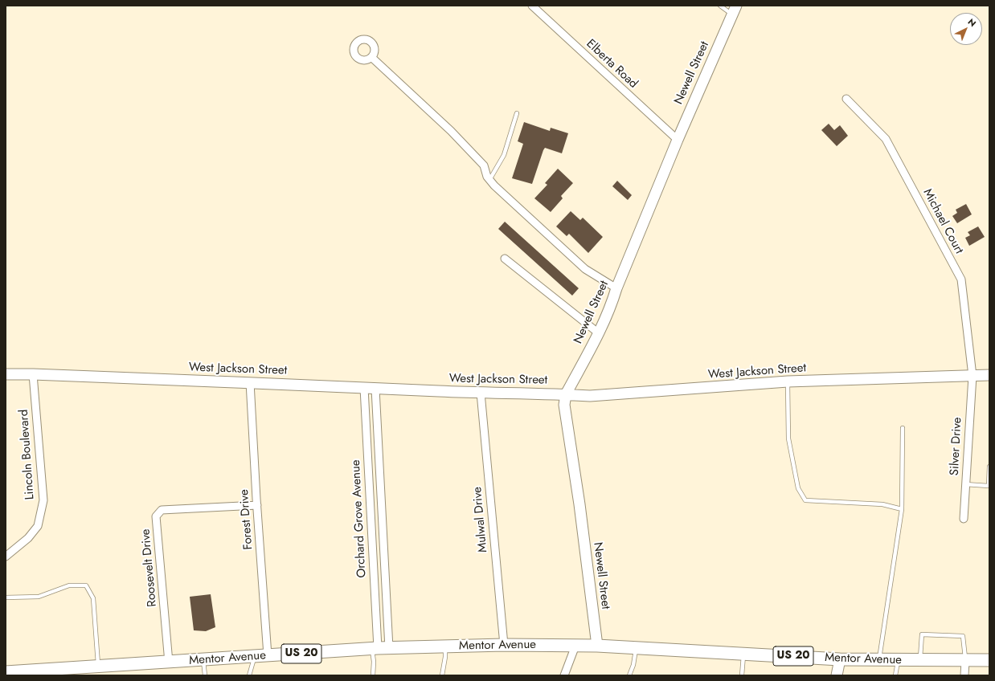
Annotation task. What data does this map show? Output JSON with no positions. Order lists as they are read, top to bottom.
{
  "streets": {
    "main road": ["Mentor Avenue", "US 20"],
    "street": [
      "Elberta Road",
      "Newell Street",
      "Michael Court",
      "West Jackson Street",
      "Silver Drive",
      "Lincoln Boulevard",
      "Orchard Grove Avenue",
      "Forest Drive",
      "Mulwal Drive",
      "Roosevelt Drive"
    ]
  },
  "crossings": [
    ["Elberta Road", "Newell Street"],
    ["Newell Street", "West Jackson Street"],
    ["Newell Street", "Mentor Avenue"],
    ["Michael Court", "West Jackson Street"],
    ["Michael Court", "Silver Drive"],
    ["West Jackson Street", "Silver Drive"],
    ["West Jackson Street", "Lincoln Boulevard"],
    ["West Jackson Street", "Orchard Grove Avenue"],
    ["West Jackson Street", "Forest Drive"],
    ["West Jackson Street", "Mulwal Drive"],
    ["Orchard Grove Avenue", "Mentor Avenue"],
    ["Forest Drive", "Roosevelt Drive"],
    ["Forest Drive", "Mentor Avenue"],
    ["Mulwal Drive", "Mentor Avenue"],
    ["Roosevelt Drive", "Mentor Avenue"]
  ],
  "north": "top right"
}
